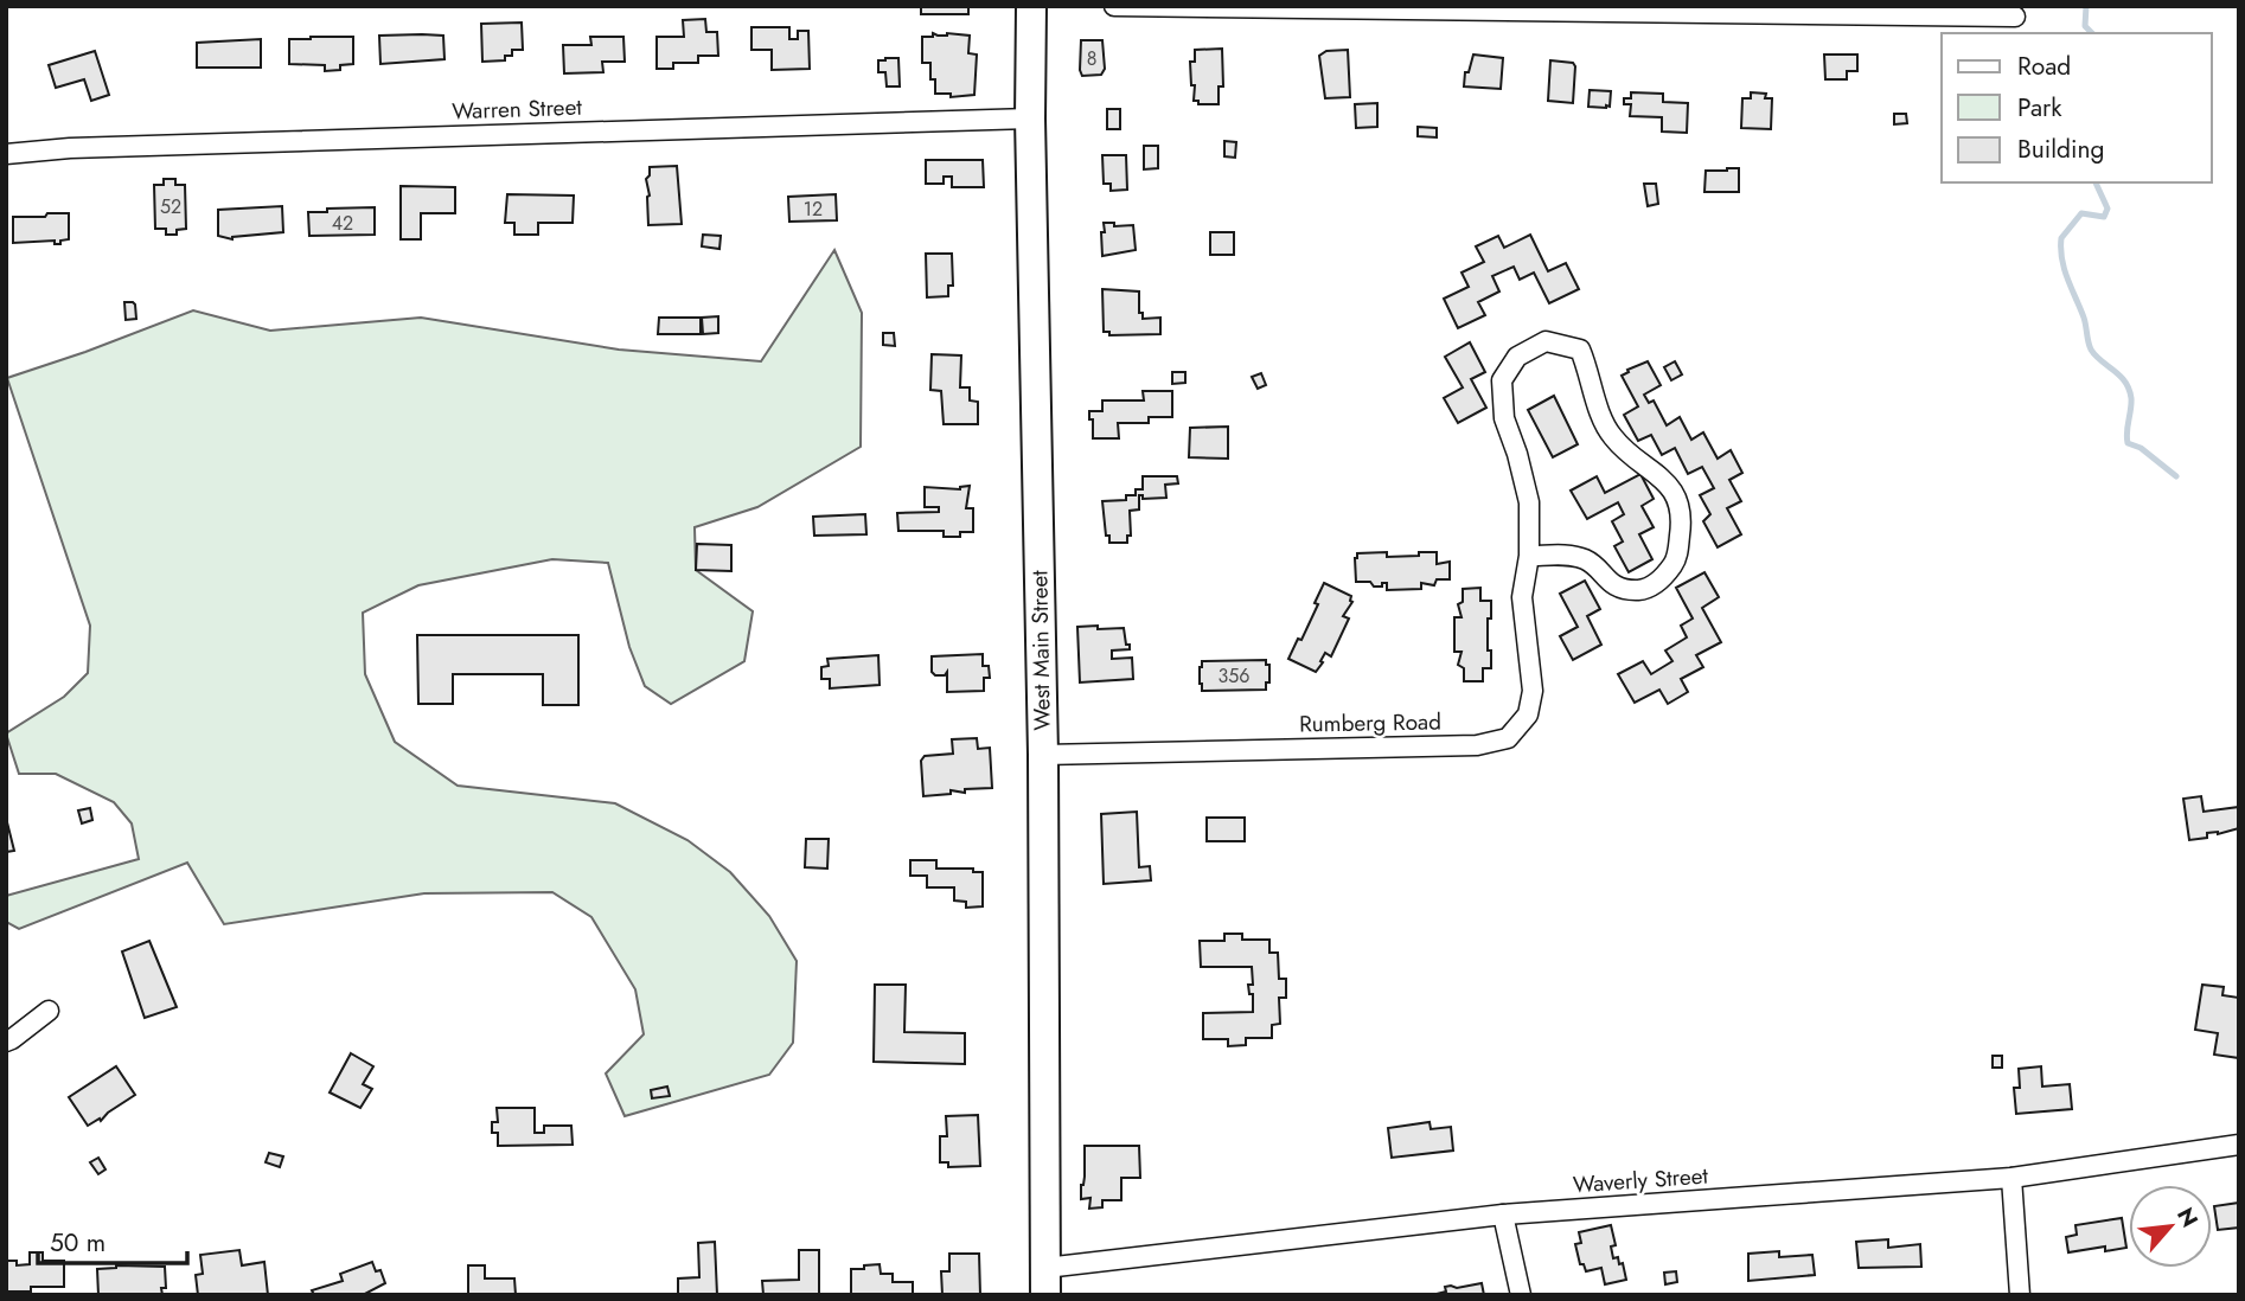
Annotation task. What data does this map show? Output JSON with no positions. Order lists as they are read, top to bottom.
{
  "streets": {
    "main road": ["West Main Street"],
    "street": ["Warren Street", "Rumberg Road", "Waverly Street"]
  },
  "crossings": [
    ["Warren Street", "West Main Street"],
    ["West Main Street", "Rumberg Road"],
    ["West Main Street", "Waverly Street"]
  ],
  "house_numbers": [
    "8",
    "52",
    "12",
    "42",
    "356"
  ],
  "legend": ["Road", "Park", "Building"],
  "scale_bar": "50 m",
  "north": "top right"
}
